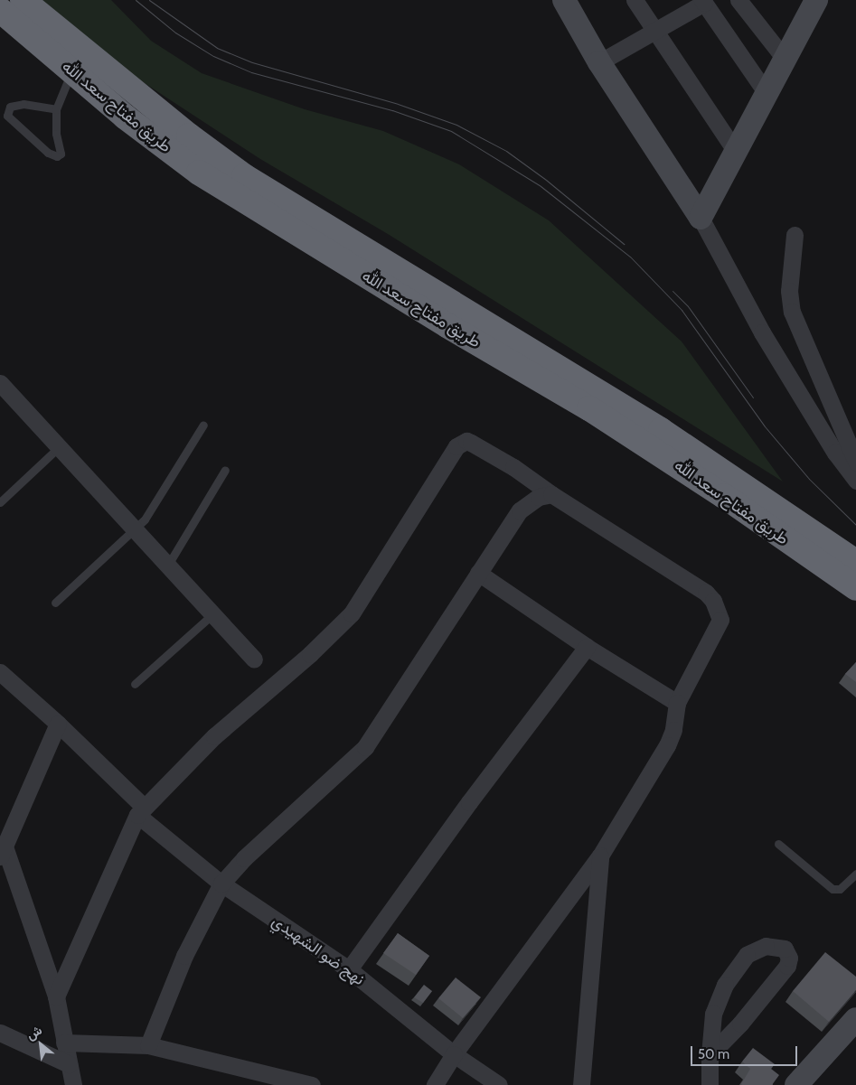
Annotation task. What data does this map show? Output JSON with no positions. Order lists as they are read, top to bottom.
{
  "streets": {
    "highway": ["طريق مفتاح سعد الله"],
    "street": ["نهج ضو الشهيدي"]
  },
  "scale_bar": "50 m",
  "north": "top left"
}
